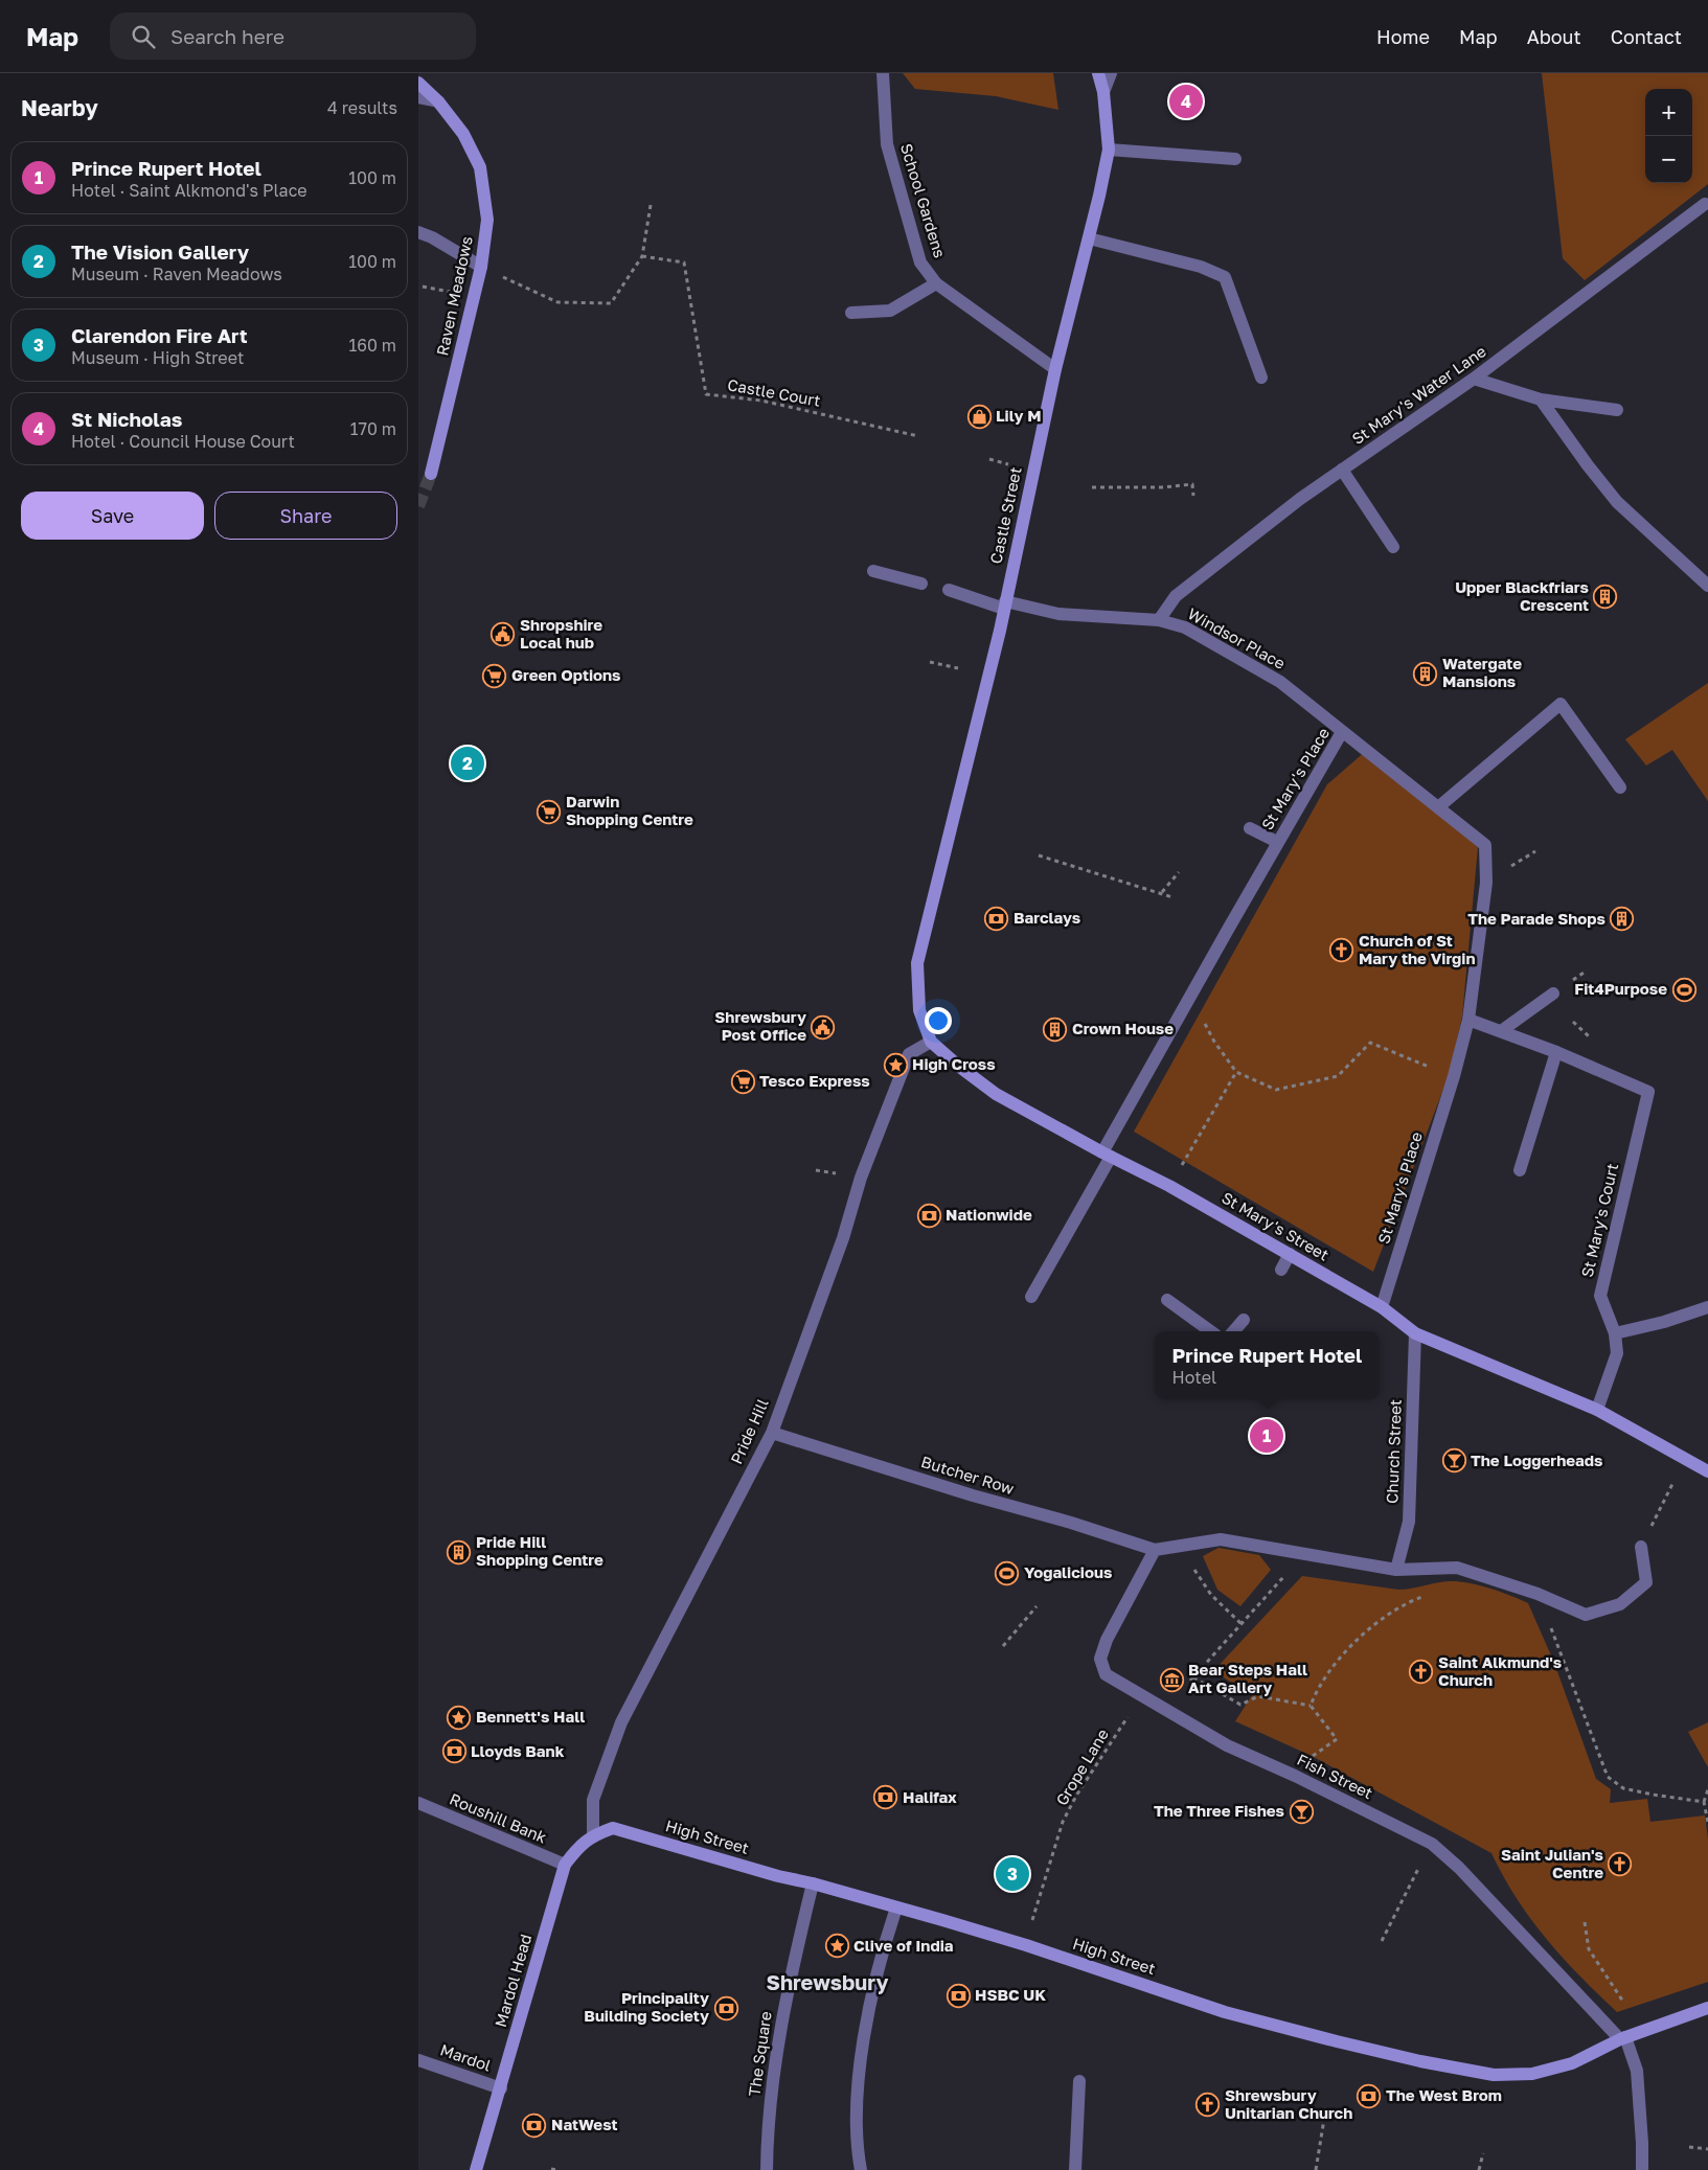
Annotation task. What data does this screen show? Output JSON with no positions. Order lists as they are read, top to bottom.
{
  "streets": {
    "street": [
      "School Gardens",
      "Raven Meadows",
      "St Mary's Water Lane",
      "Castle Street",
      "Windsor Place",
      "St Mary's Place",
      "St Mary's Court",
      "St Mary's Street",
      "Pride Hill",
      "Church Street",
      "Butcher Row",
      "Fish Street",
      "Roushill Bank",
      "High Street",
      "Mardol Head",
      "The Square",
      "Mardol"
    ],
    "path": ["Castle Court", "Grope Lane"]
  },
  "crossings": [
    ["School Gardens", "Castle Street"],
    ["St Mary's Water Lane", "Windsor Place"],
    ["Castle Street", "Windsor Place"],
    ["Castle Street", "St Mary's Street"],
    ["Windsor Place", "St Mary's Place"],
    ["St Mary's Place", "St Mary's Street"],
    ["St Mary's Court", "St Mary's Street"],
    ["St Mary's Street", "Pride Hill"],
    ["St Mary's Street", "Church Street"],
    ["Pride Hill", "Butcher Row"],
    ["Pride Hill", "High Street"],
    ["Pride Hill", "Mardol Head"],
    ["Butcher Row", "Fish Street"],
    ["Grope Lane", "Fish Street"],
    ["Grope Lane", "High Street"],
    ["Fish Street", "High Street"],
    ["Roushill Bank", "Mardol Head"],
    ["High Street", "Mardol Head"],
    ["High Street", "The Square"],
    ["Mardol Head", "Mardol"]
  ],
  "districts": ["Shrewsbury"],
  "places": {
    "shop": ["Lily M"],
    "building": [
      "Upper Blackfriars Crescent",
      "Watergate Mansions",
      "The Parade Shops",
      "Crown House",
      "Pride Hill Shopping Centre"
    ],
    "public building": ["Shropshire Local hub", "Shrewsbury Post Office"],
    "supermarket": ["Green Options", "Darwin Shopping Centre", "Tesco Express"],
    "bank": [
      "Barclays",
      "Nationwide",
      "Lloyds Bank",
      "Halifax",
      "HSBC UK",
      "Principality Building Society",
      "The West Brom",
      "NatWest"
    ],
    "church": [
      "Church of St Mary the Virgin",
      "Saint Alkmund's Church",
      "Saint Julian's Centre",
      "Shrewsbury Unitarian Church"
    ],
    "sports": ["Fit4Purpose", "Yogalicious"],
    "place": ["High Cross", "Bennett's Hall", "Clive of India"],
    "bar": ["The Loggerheads", "The Three Fishes"],
    "museum": ["Bear Steps Hall Art Gallery"]
  },
  "page": {
    "header": "Map",
    "search": "Search here",
    "nav": [
      "Home",
      "Map",
      "About",
      "Contact"
    ],
    "heading": ["Nearby", "4 results"],
    "pins": [
      "4",
      "2",
      "1",
      "3"
    ],
    "map_buttons": ["+", "−"],
    "list": [
      {
        "mark": "1",
        "name": "Prince Rupert Hotel",
        "note": "Hotel · Saint Alkmond's Place",
        "value": "100 m"
      },
      {
        "mark": "2",
        "name": "The Vision Gallery",
        "note": "Museum · Raven Meadows",
        "value": "100 m"
      },
      {
        "mark": "3",
        "name": "Clarendon Fire Art",
        "note": "Museum · High Street",
        "value": "160 m"
      },
      {
        "mark": "4",
        "name": "St Nicholas",
        "note": "Hotel · Council House Court",
        "value": "170 m"
      }
    ],
    "buttons": ["Save", "Share"],
    "popup": ["Prince Rupert Hotel", "Hotel"]
  }
}
